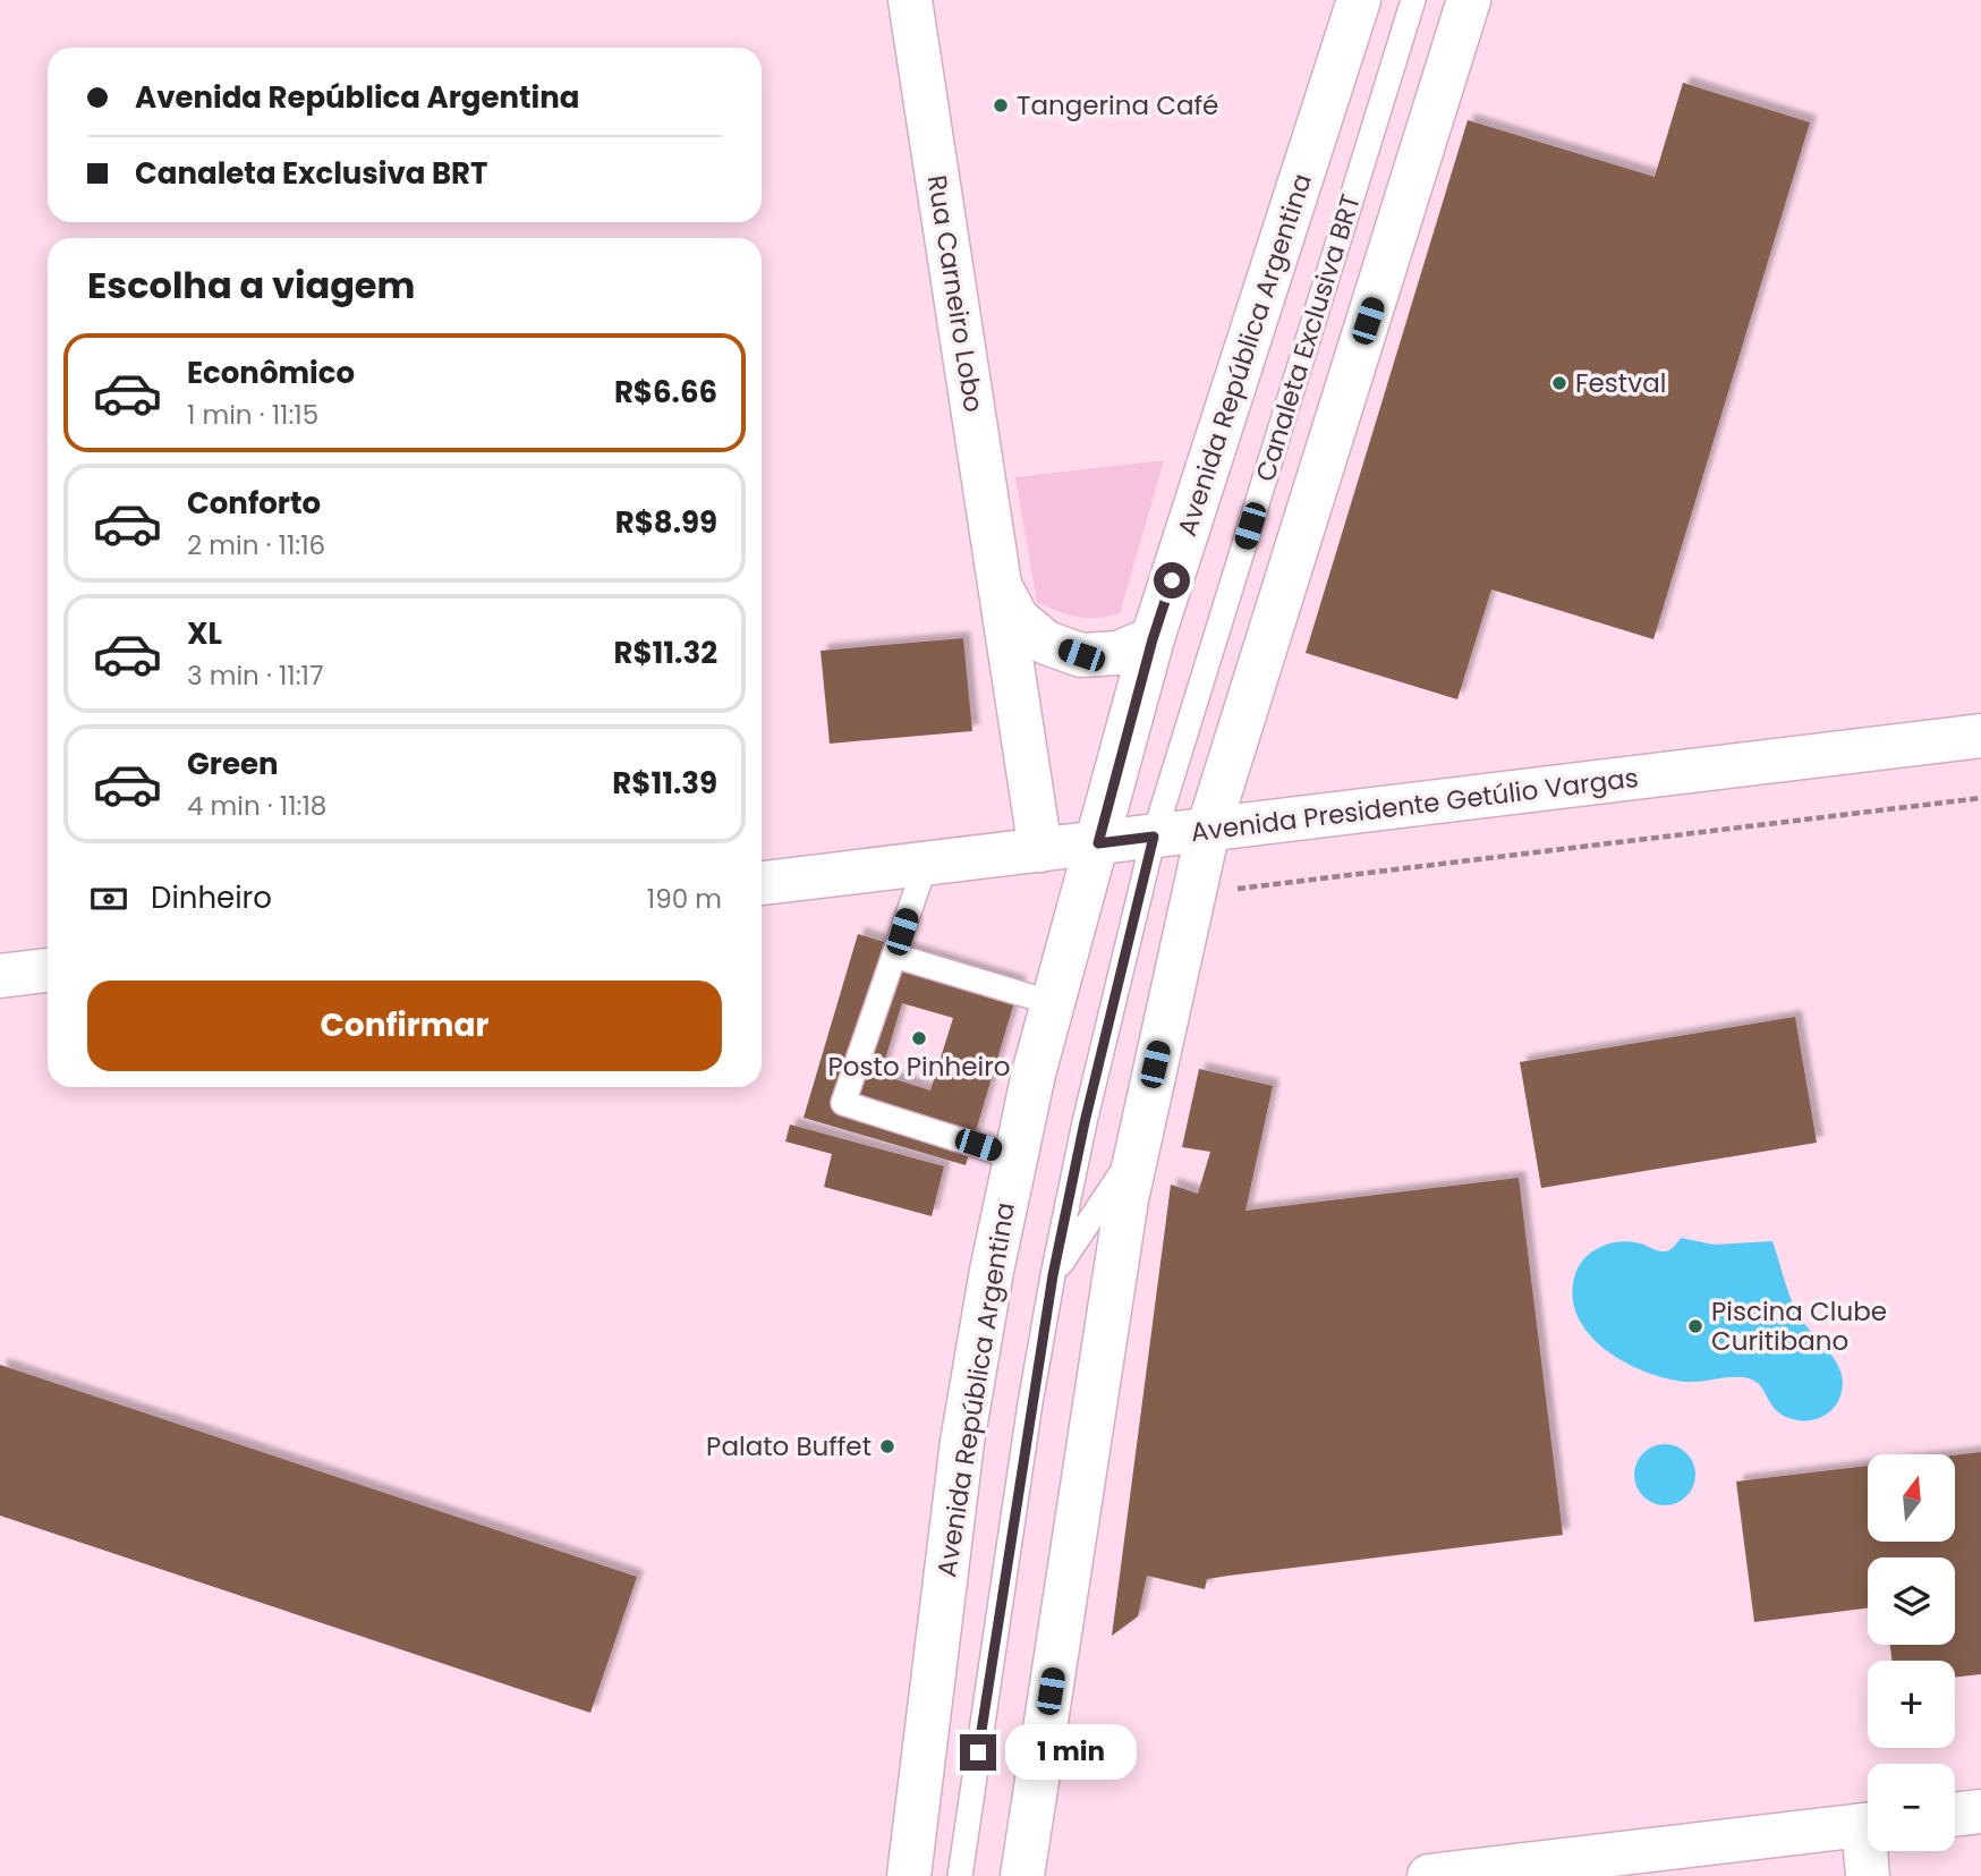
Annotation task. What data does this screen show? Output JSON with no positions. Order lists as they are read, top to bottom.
{
  "streets": {
    "street": ["Rua Carneiro Lobo", "Avenida República Argentina", "Avenida Presidente Getúlio Vargas"],
    "lane": ["Canaleta Exclusiva BRT"]
  },
  "crossings": [
    ["Rua Carneiro Lobo", "Avenida República Argentina"],
    ["Rua Carneiro Lobo", "Avenida Presidente Getúlio Vargas"],
    ["Canaleta Exclusiva BRT", "Avenida Presidente Getúlio Vargas"],
    ["Avenida República Argentina", "Avenida Presidente Getúlio Vargas"]
  ],
  "places": [
    "Tangerina Café",
    "Festval",
    "Posto Pinheiro",
    "Piscina Clube Curitibano",
    "Palato Buffet"
  ],
  "north": "top",
  "page": {
    "banner": ["Avenida República Argentina", "Canaleta Exclusiva BRT"],
    "heading": "Escolha a viagem",
    "list": [
      {
        "name": "Econômico",
        "note": "1 min · 11:15",
        "value": "R$6.66"
      },
      {
        "name": "Conforto",
        "note": "2 min · 11:16",
        "value": "R$8.99"
      },
      {
        "name": "XL",
        "note": "3 min · 11:17",
        "value": "R$11.32"
      },
      {
        "name": "Green",
        "note": "4 min · 11:18",
        "value": "R$11.39"
      }
    ],
    "pay": ["Dinheiro", "190 m"],
    "buttons": "Confirmar",
    "map_buttons": ["+", "−"],
    "bubble": "1 min"
  }
}
